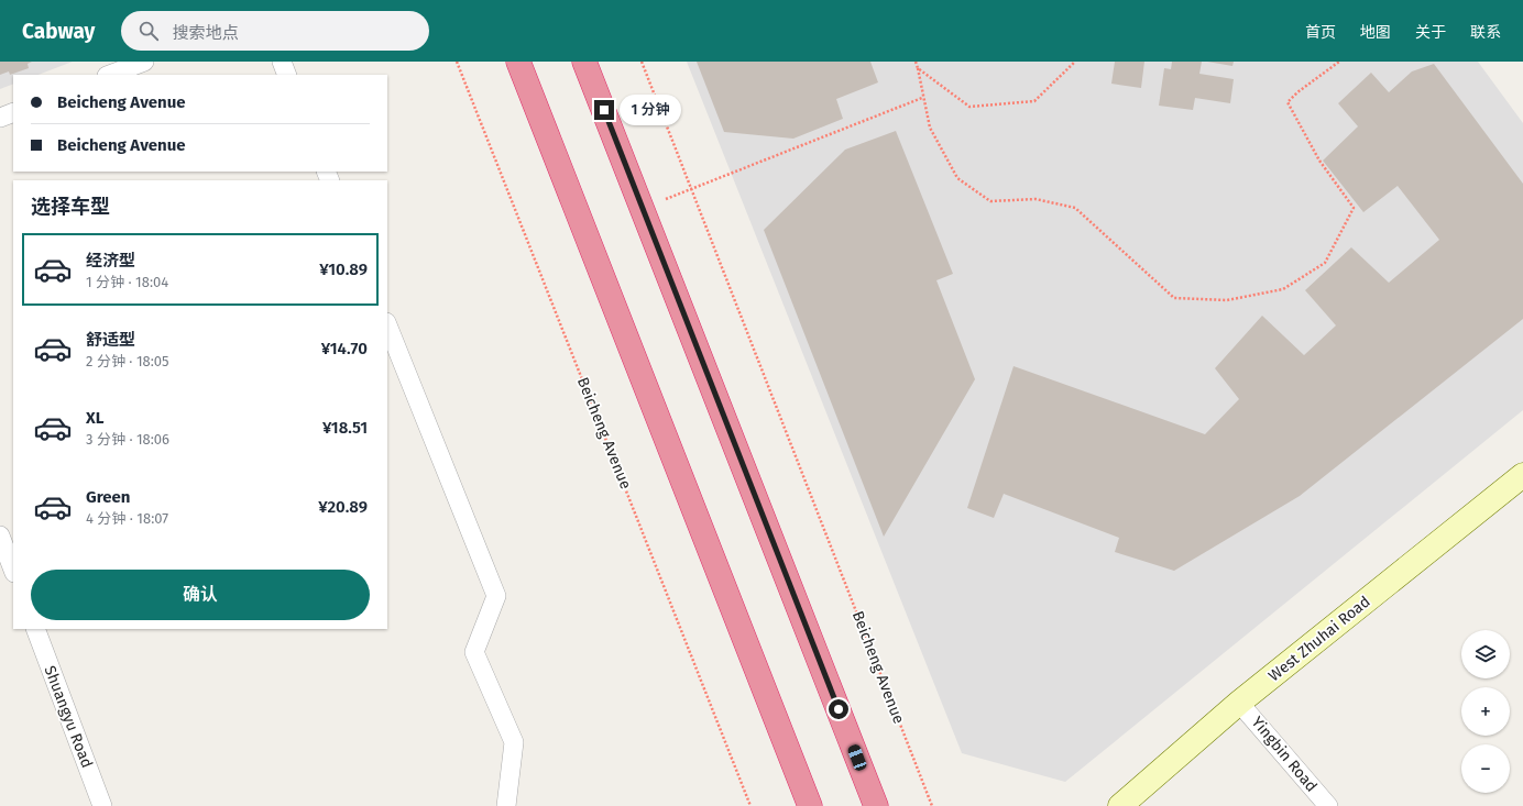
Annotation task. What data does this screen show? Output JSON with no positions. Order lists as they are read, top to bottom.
{
  "streets": {
    "street": ["West Zhuhai Road", "Shuangyu Road", "Yingbin Road"],
    "path": ["Beicheng Avenue"]
  },
  "crossings": [
    ["West Zhuhai Road", "Yingbin Road"]
  ],
  "page": {
    "header": "Cabway",
    "search": "搜索地点",
    "nav": [
      "首页",
      "地图",
      "关于",
      "联系"
    ],
    "banner": ["Beicheng Avenue", "Beicheng Avenue"],
    "bubble": "1 分钟",
    "heading": "选择车型",
    "list": [
      {
        "name": "经济型",
        "note": "1 分钟 · 18:04",
        "value": "¥10.89"
      },
      {
        "name": "舒适型",
        "note": "2 分钟 · 18:05",
        "value": "¥14.70"
      },
      {
        "name": "XL",
        "note": "3 分钟 · 18:06",
        "value": "¥18.51"
      },
      {
        "name": "Green",
        "note": "4 分钟 · 18:07",
        "value": "¥20.89"
      }
    ],
    "buttons": "确认",
    "map_buttons": ["+", "−"]
  }
}
